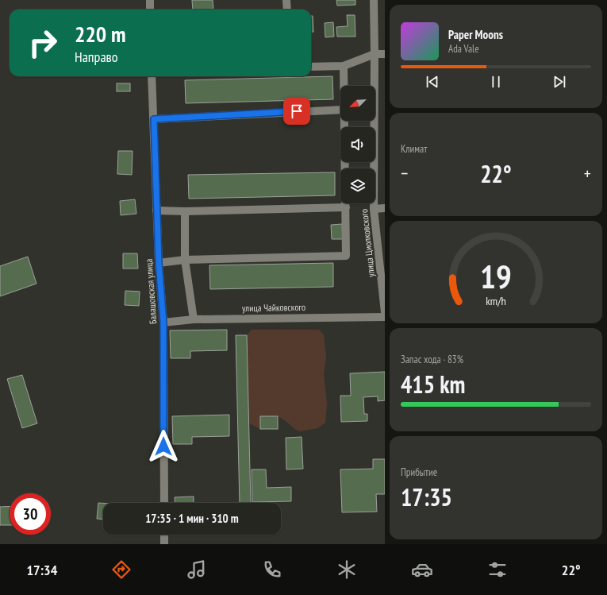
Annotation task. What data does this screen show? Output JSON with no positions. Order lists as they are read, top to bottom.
{
  "streets": {
    "street": ["улица Циолковского", "Балашовская улица", "улица Чайковского"]
  },
  "crossings": [
    ["Балашовская улица", "улица Чайковского"]
  ],
  "north": "bottom left",
  "page": {
    "turn": ["220 m", "Направо"],
    "song": ["Paper Moons", "Ada Vale"],
    "tile": [
      "Климат",
      ["Запас хода · 83%", "415 km"],
      ["Прибытие", "17:35"]
    ],
    "heat": ["−", "22°", "+"],
    "limit": "30",
    "trip": "17:35 · 1 мин · 310 m",
    "tabs": ["17:34", "22°"],
    "gauge": ["19", "km/h"]
  }
}
